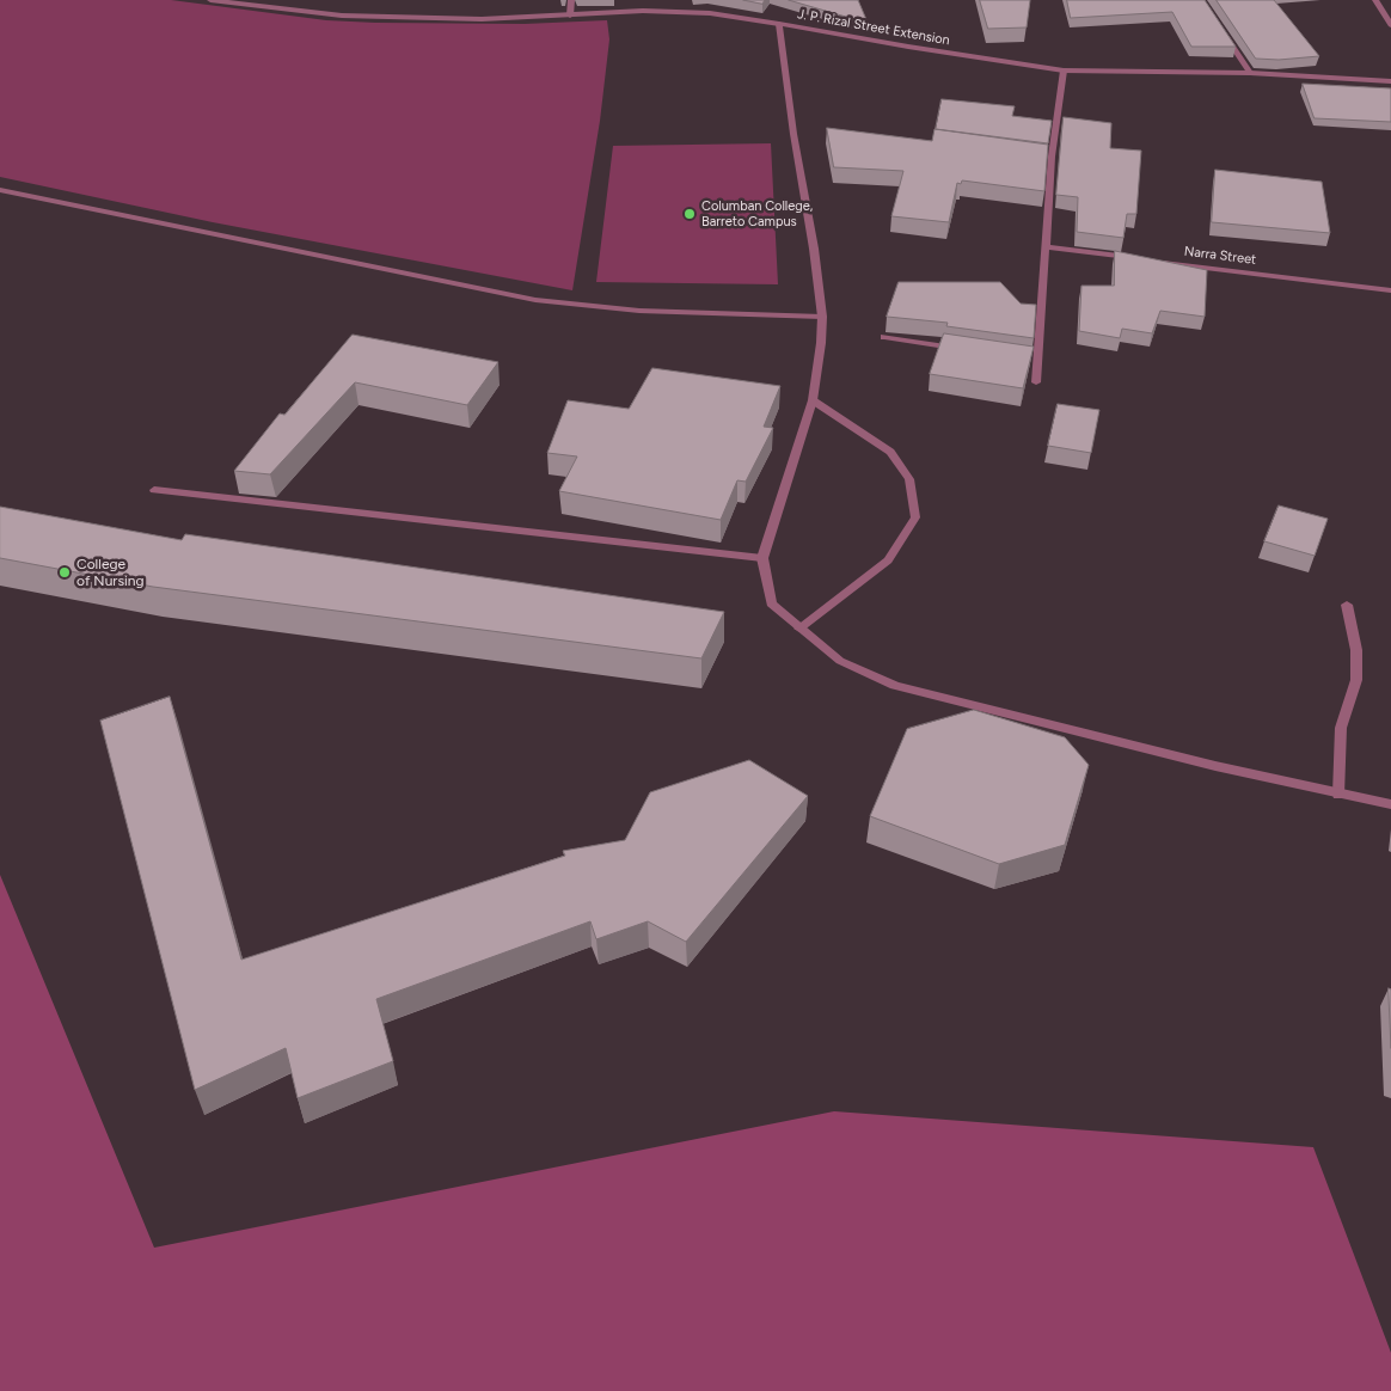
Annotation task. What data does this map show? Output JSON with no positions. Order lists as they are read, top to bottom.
{
  "streets": {
    "street": ["J. P. Rizal Street Extension", "Narra Street"]
  },
  "places": ["Columban College, Barreto Campus", "College of Nursing"]
}
